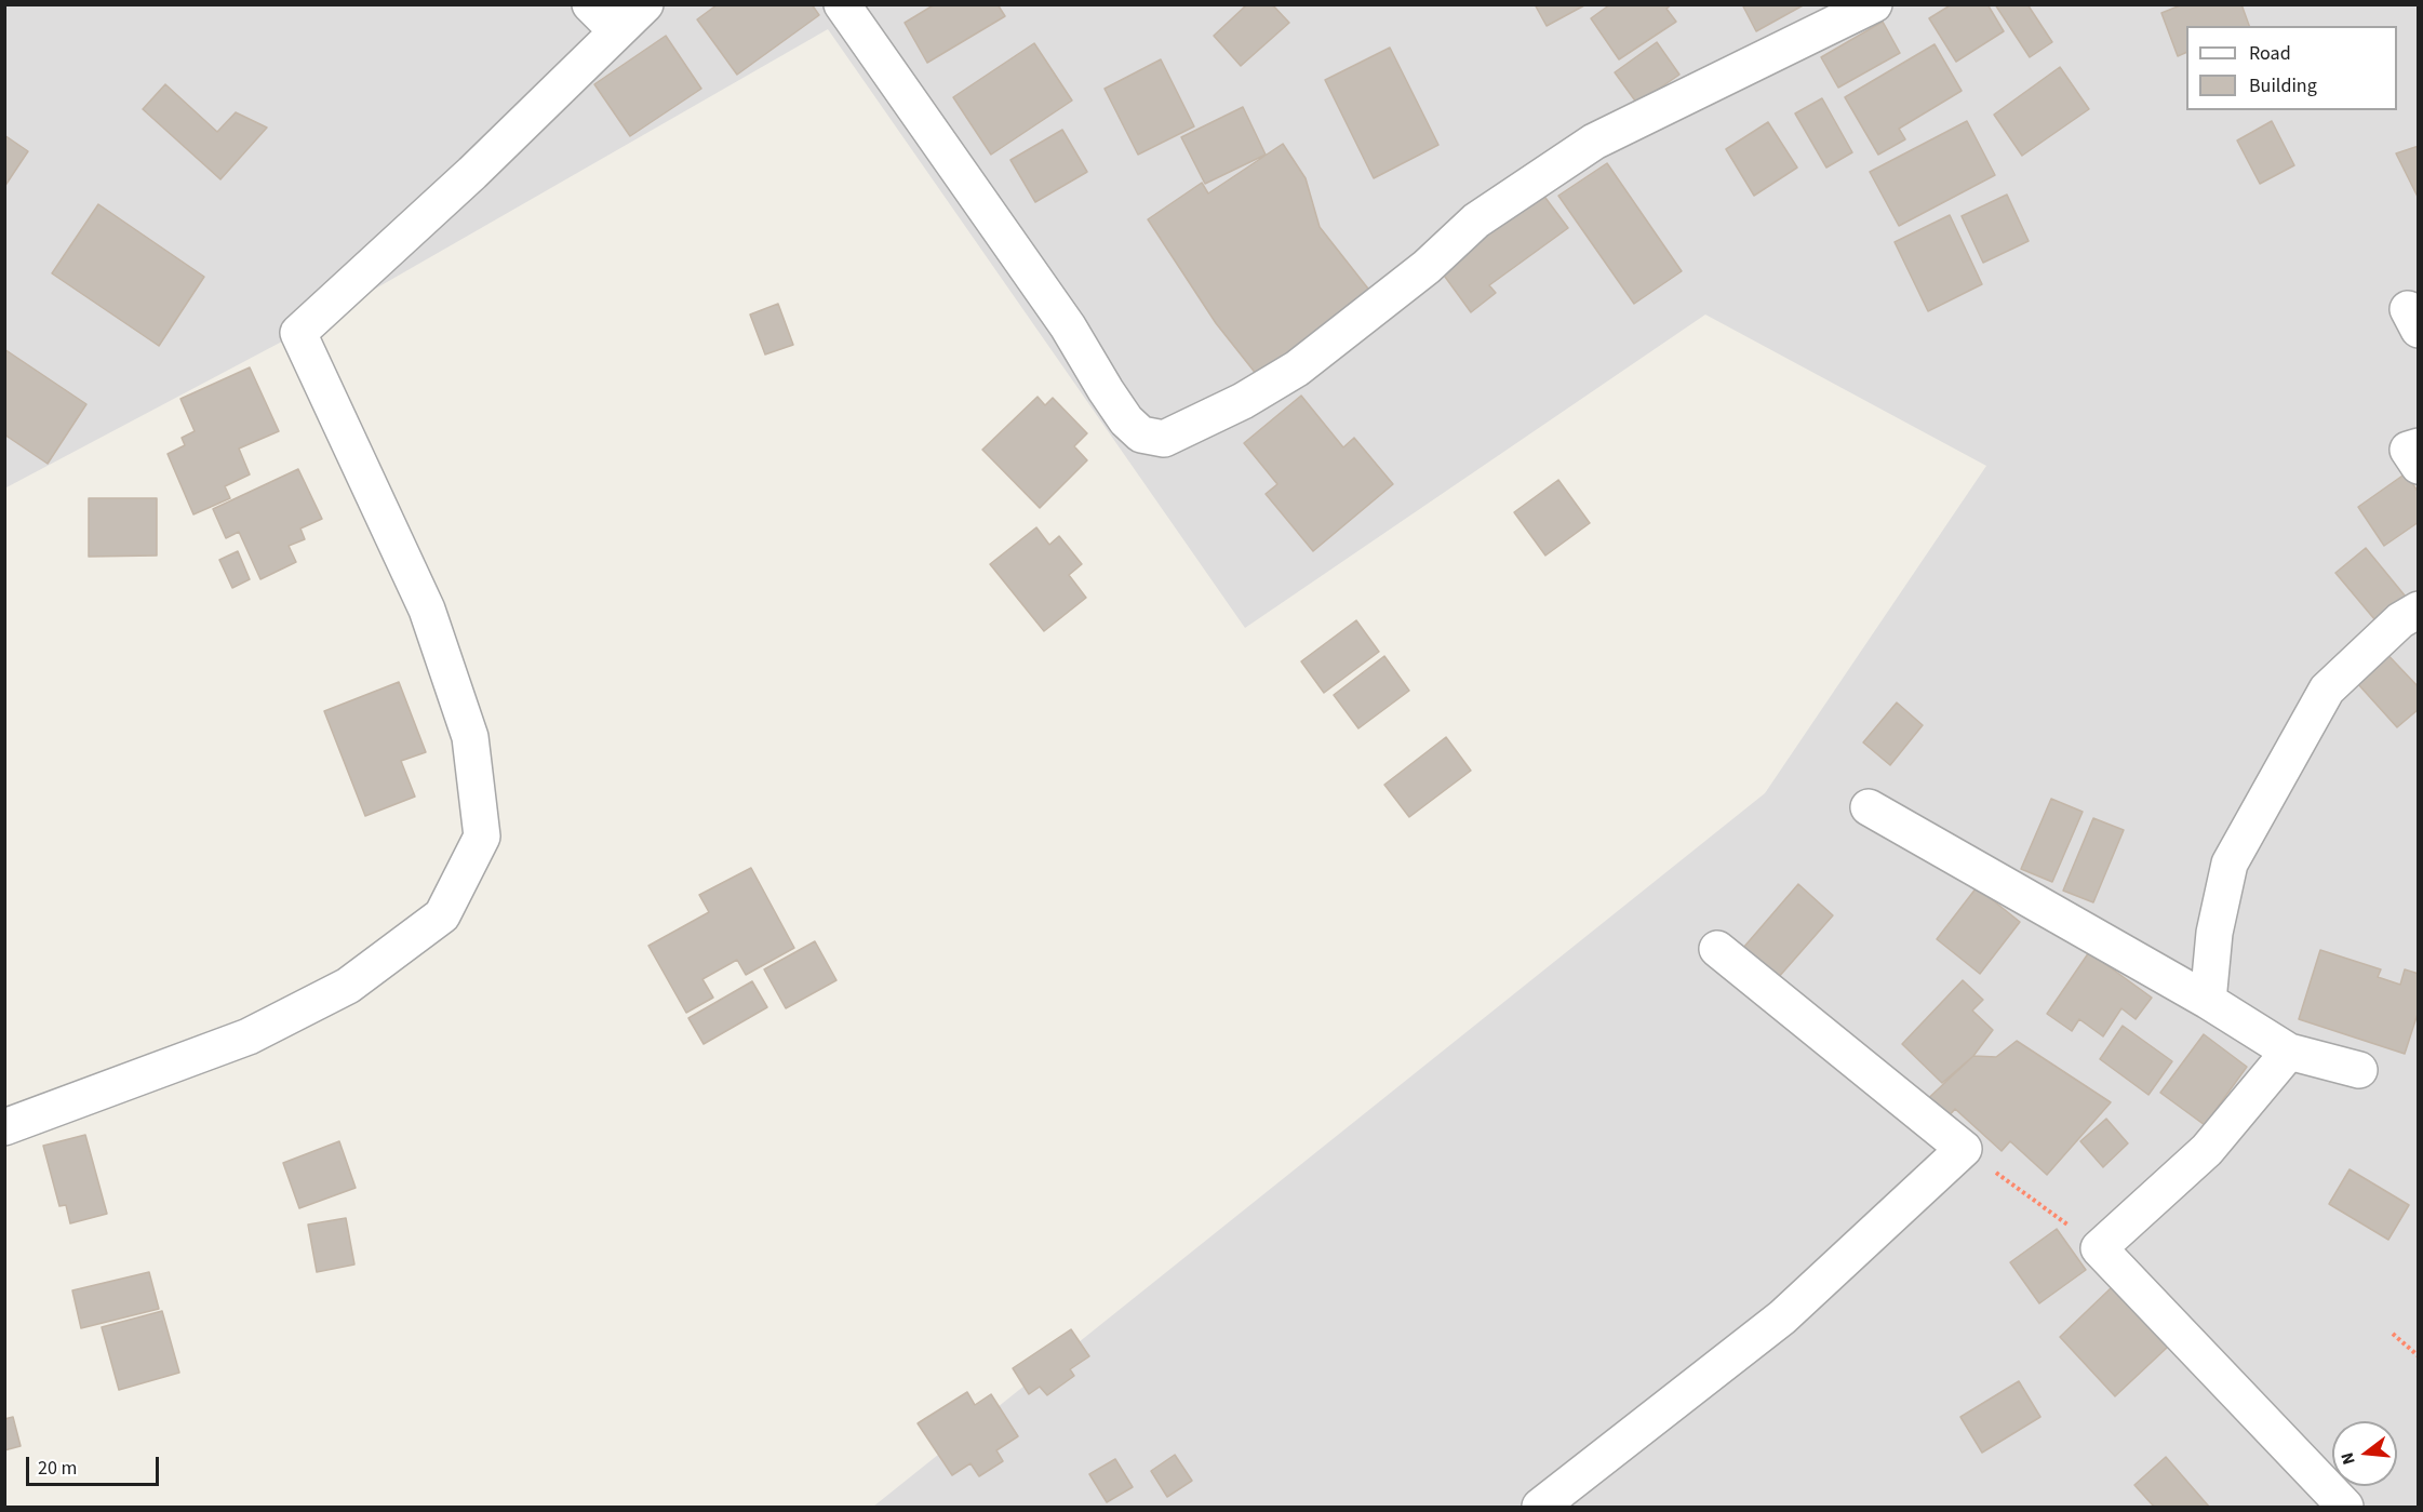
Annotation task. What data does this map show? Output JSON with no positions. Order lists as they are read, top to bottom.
{
  "legend": ["Road", "Building"],
  "scale_bar": "20 m",
  "north": "left"
}
